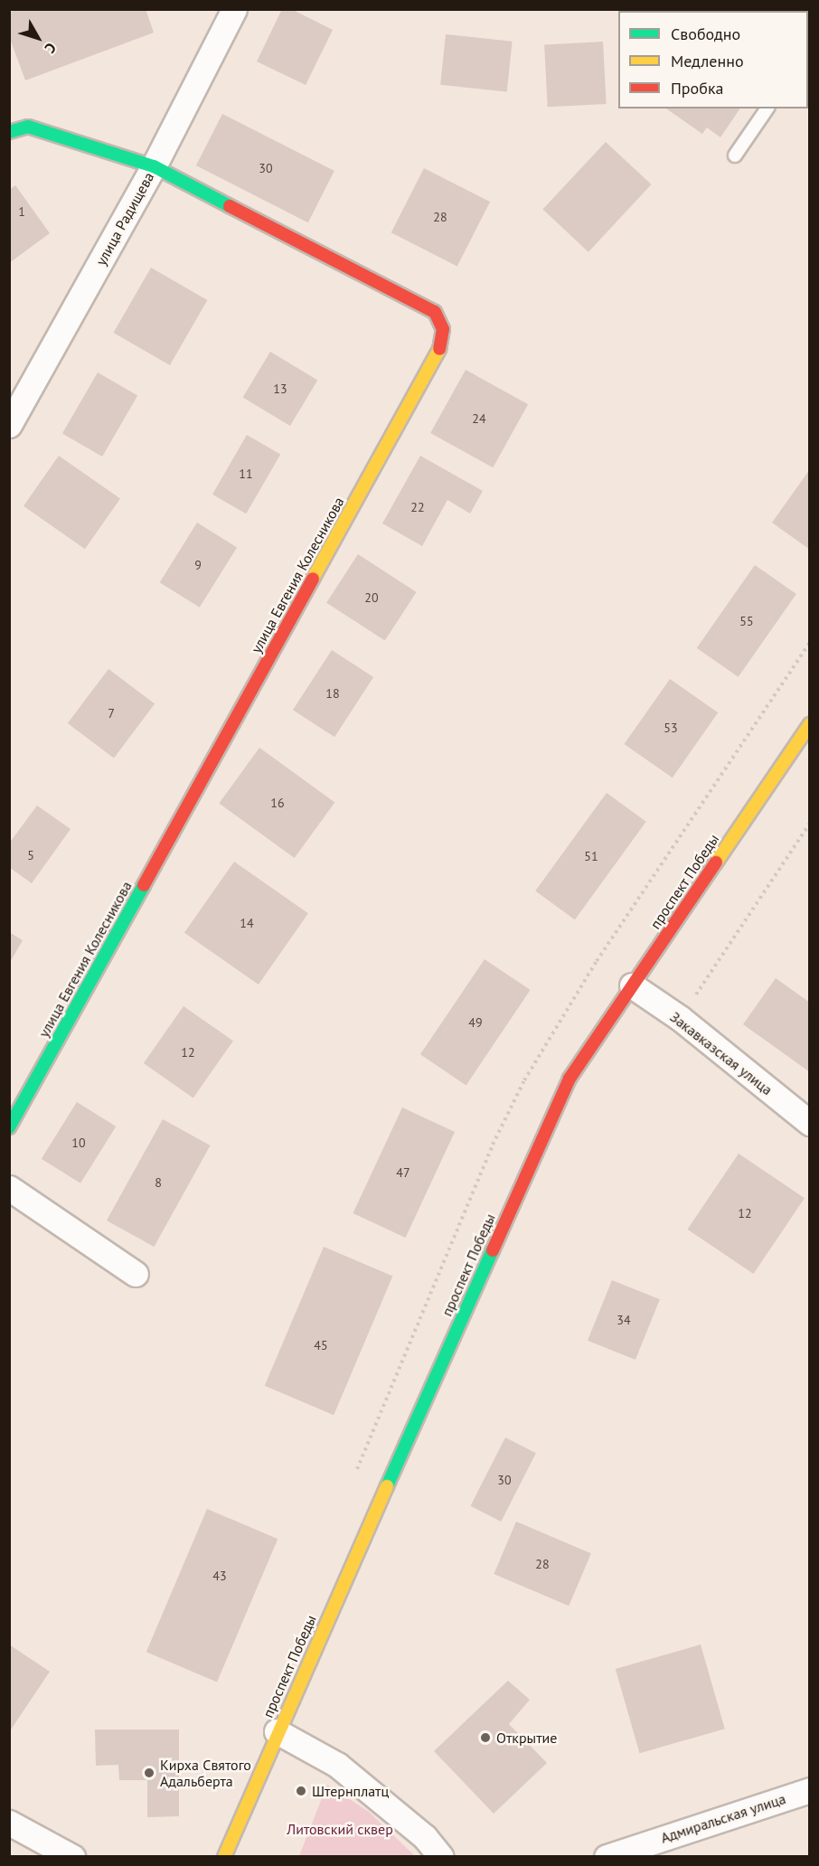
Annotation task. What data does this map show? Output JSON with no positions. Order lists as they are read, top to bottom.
{
  "streets": {
    "street": [
      "улица Радищева",
      "улица Евгения Колесникова",
      "проспект Победы",
      "Закавказская улица",
      "Адмиральская улица"
    ]
  },
  "crossings": [
    ["улица Радищева", "улица Евгения Колесникова"],
    ["проспект Победы", "Закавказская улица"]
  ],
  "parks": ["Литовский сквер"],
  "places": ["Открытие", "Кирха Святого Адальберта", "Штернплатц"],
  "house_numbers": [
    "30",
    "1",
    "28",
    "13",
    "24",
    "11",
    "22",
    "9",
    "20",
    "55",
    "18",
    "7",
    "53",
    "16",
    "5",
    "51",
    "14",
    "49",
    "12",
    "10",
    "47",
    "8",
    "12",
    "34",
    "45",
    "30",
    "28",
    "43"
  ],
  "legend": ["Свободно", "Медленно", "Пробка"],
  "north": "bottom right"
}
